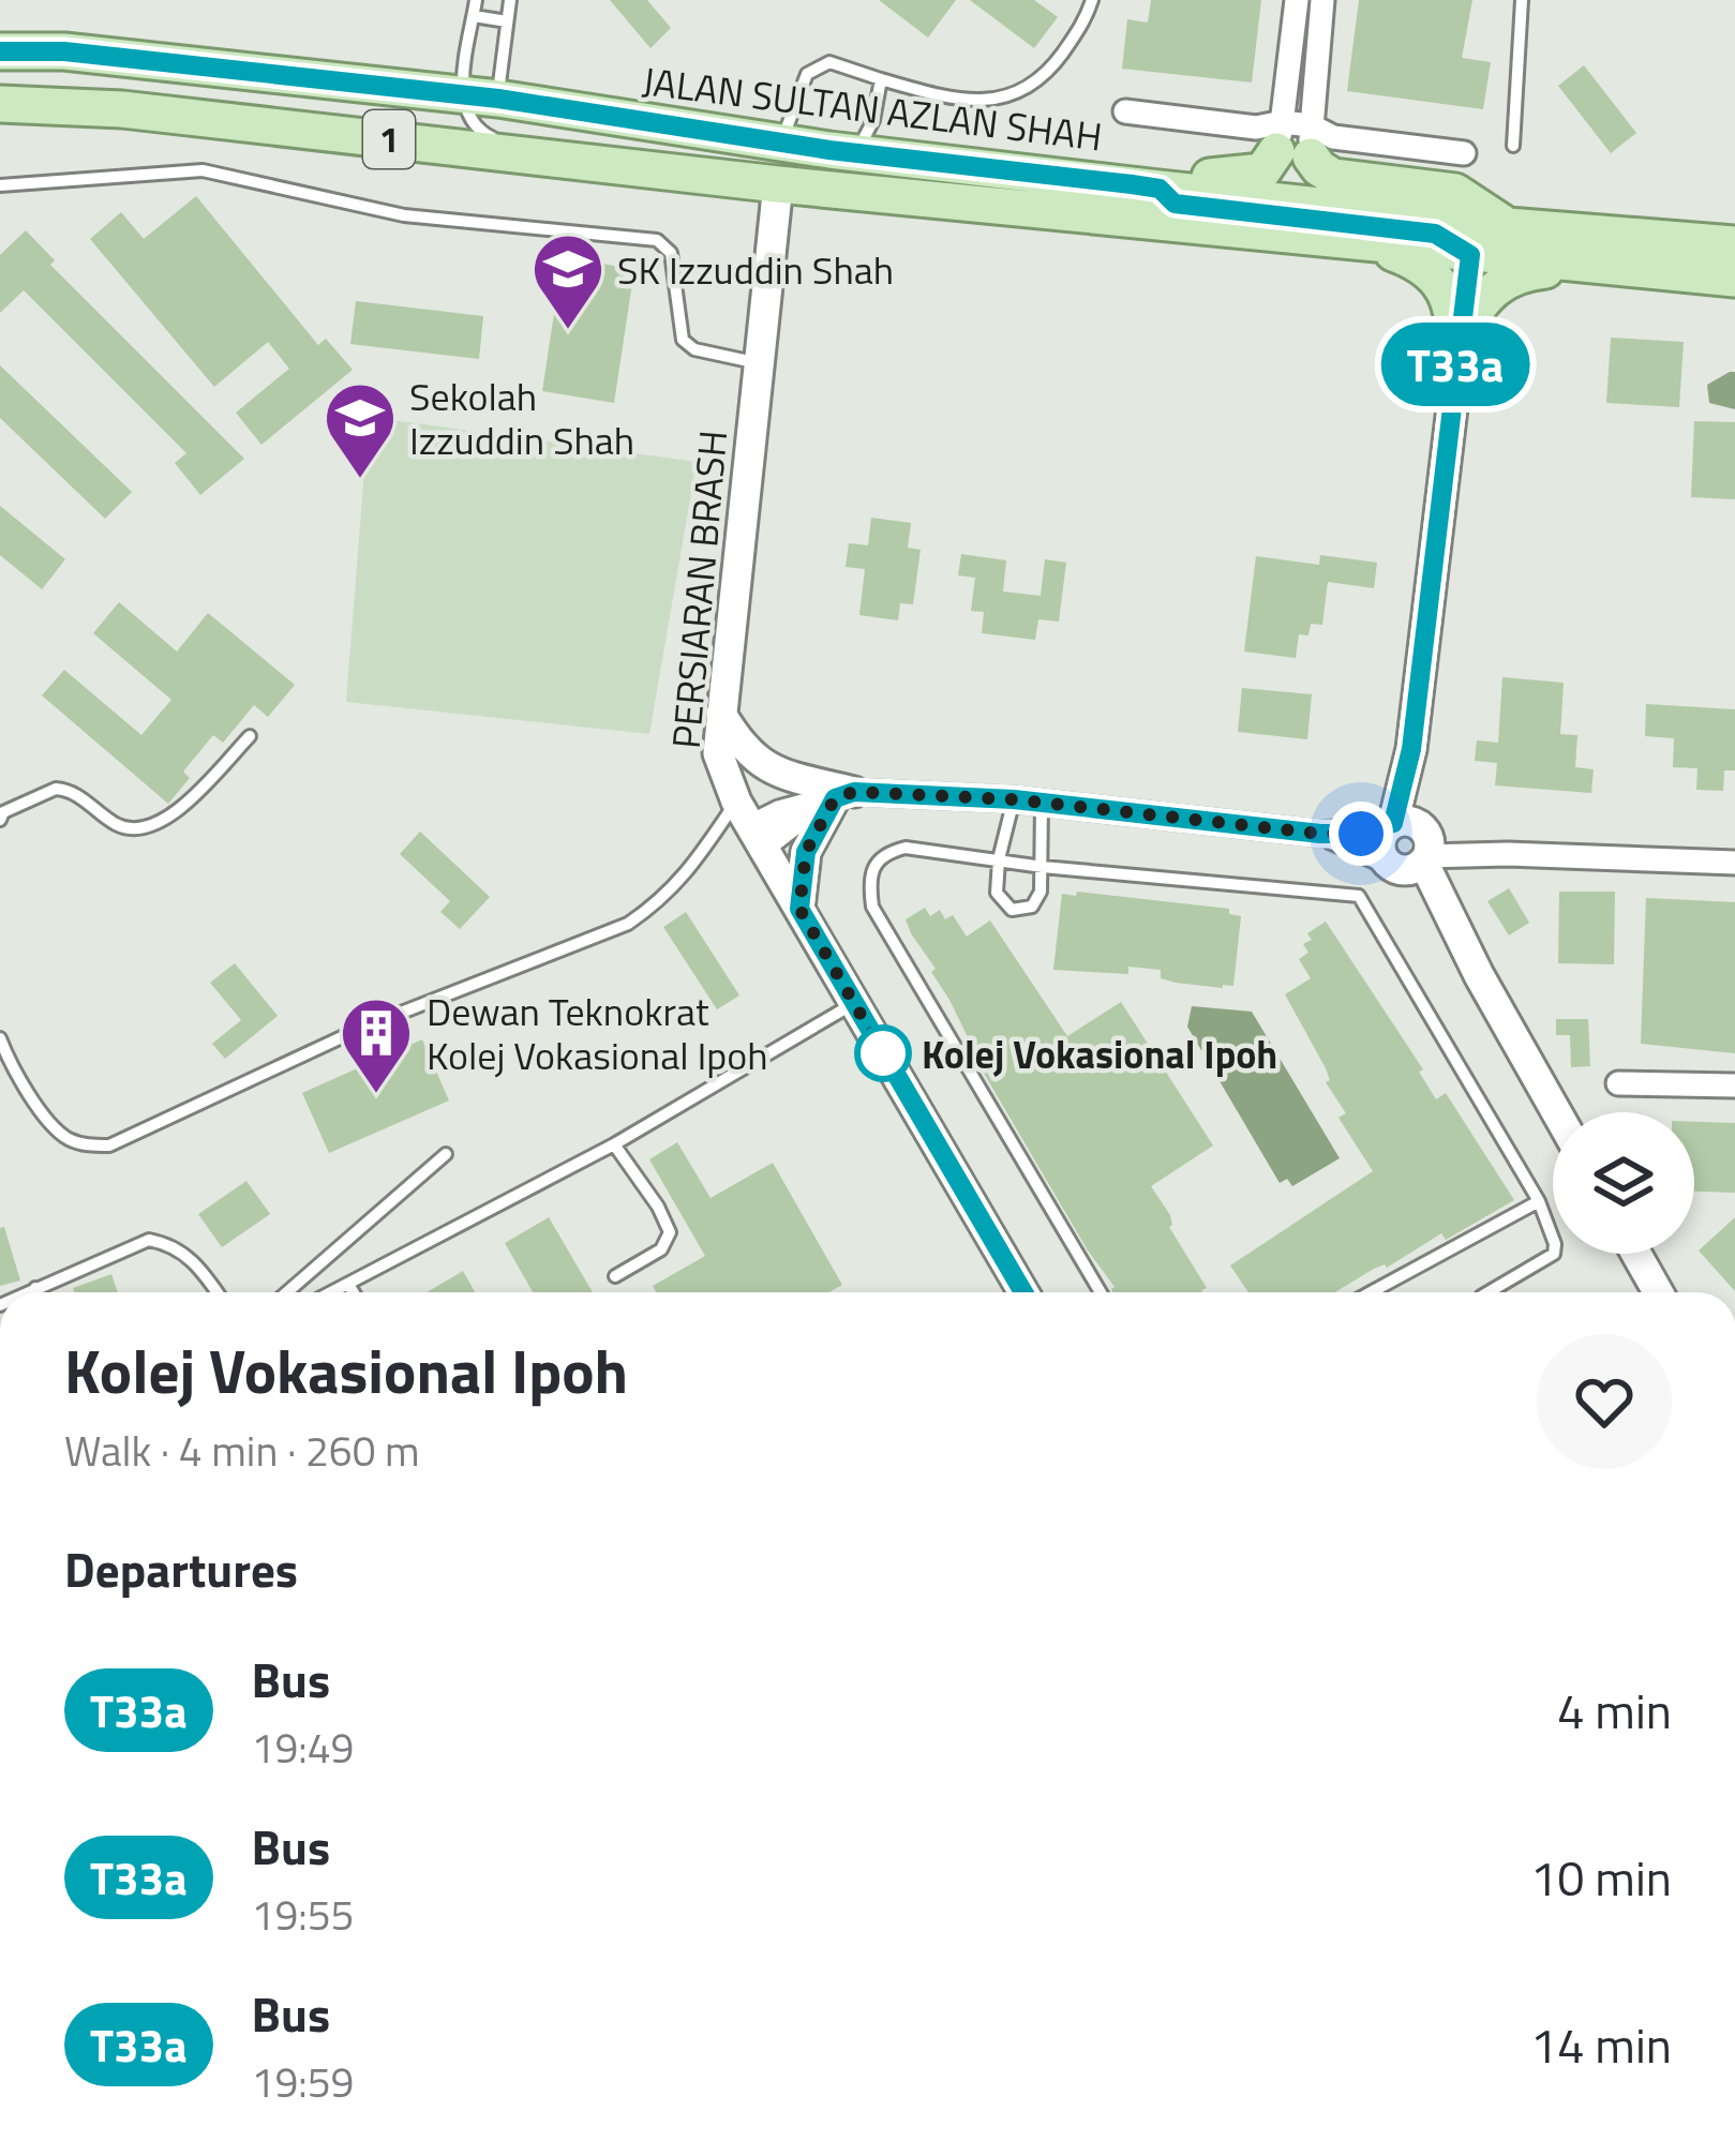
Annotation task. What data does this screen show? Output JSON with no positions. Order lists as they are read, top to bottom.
{
  "streets": {
    "main road": ["JALAN SULTAN AZLAN SHAH", "1"],
    "street": ["PERSIARAN BRASH"]
  },
  "crossings": [
    ["JALAN SULTAN AZLAN SHAH", "PERSIARAN BRASH"]
  ],
  "places": {
    "school or university": ["SK Izzuddin Shah", "Sekolah Izzuddin Shah"],
    "other": ["Kolej Vokasional Ipoh"],
    "building": ["Dewan Teknokrat Kolej Vokasional Ipoh"]
  },
  "lines": ["bus line T33a"],
  "page": {
    "on_map": "T33a",
    "heading": [
      ["Kolej Vokasional Ipoh", "Walk · 4 min · 260 m"],
      "Departures"
    ],
    "list": [
      {
        "mark": "T33a",
        "name": "Bus",
        "note": "19:49",
        "value": "4 min"
      },
      {
        "mark": "T33a",
        "name": "Bus",
        "note": "19:55",
        "value": "10 min"
      },
      {
        "mark": "T33a",
        "name": "Bus",
        "note": "19:59",
        "value": "14 min"
      }
    ]
  }
}
